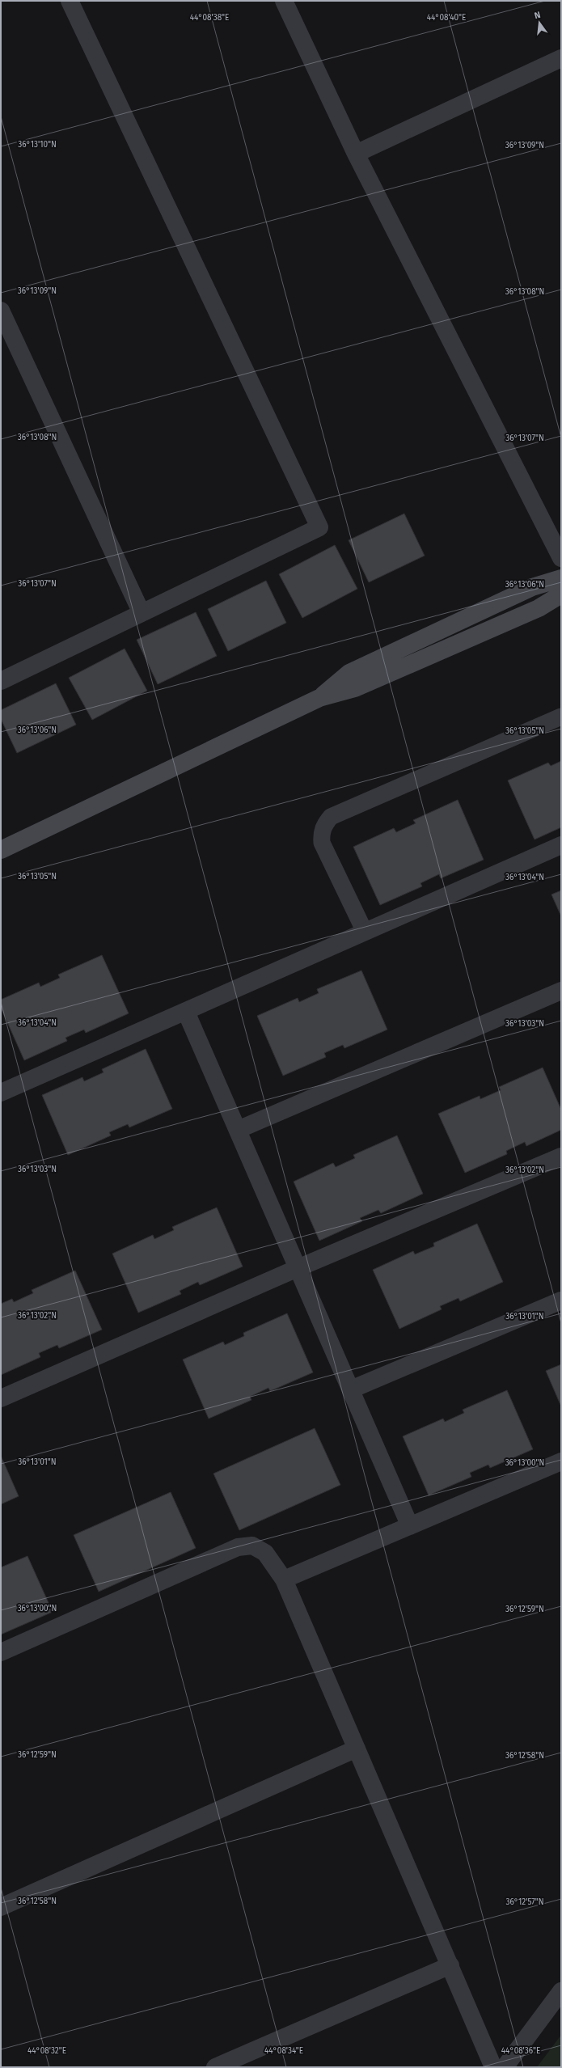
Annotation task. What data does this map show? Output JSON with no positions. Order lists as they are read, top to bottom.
{
  "north": "top",
  "coordinates": [
    "44°08'38\"E",
    "44°08'40\"E",
    "36°13'10\"N",
    "36°13'09\"N",
    "36°13'08\"N",
    "36°13'07\"N",
    "36°13'06\"N",
    "36°13'05\"N",
    "36°13'04\"N",
    "36°13'03\"N",
    "36°13'02\"N",
    "36°13'01\"N",
    "36°13'00\"N",
    "36°12'59\"N",
    "36°12'58\"N",
    "36°12'57\"N",
    "44°08'32\"E",
    "44°08'34\"E",
    "44°08'36\"E"
  ]
}
